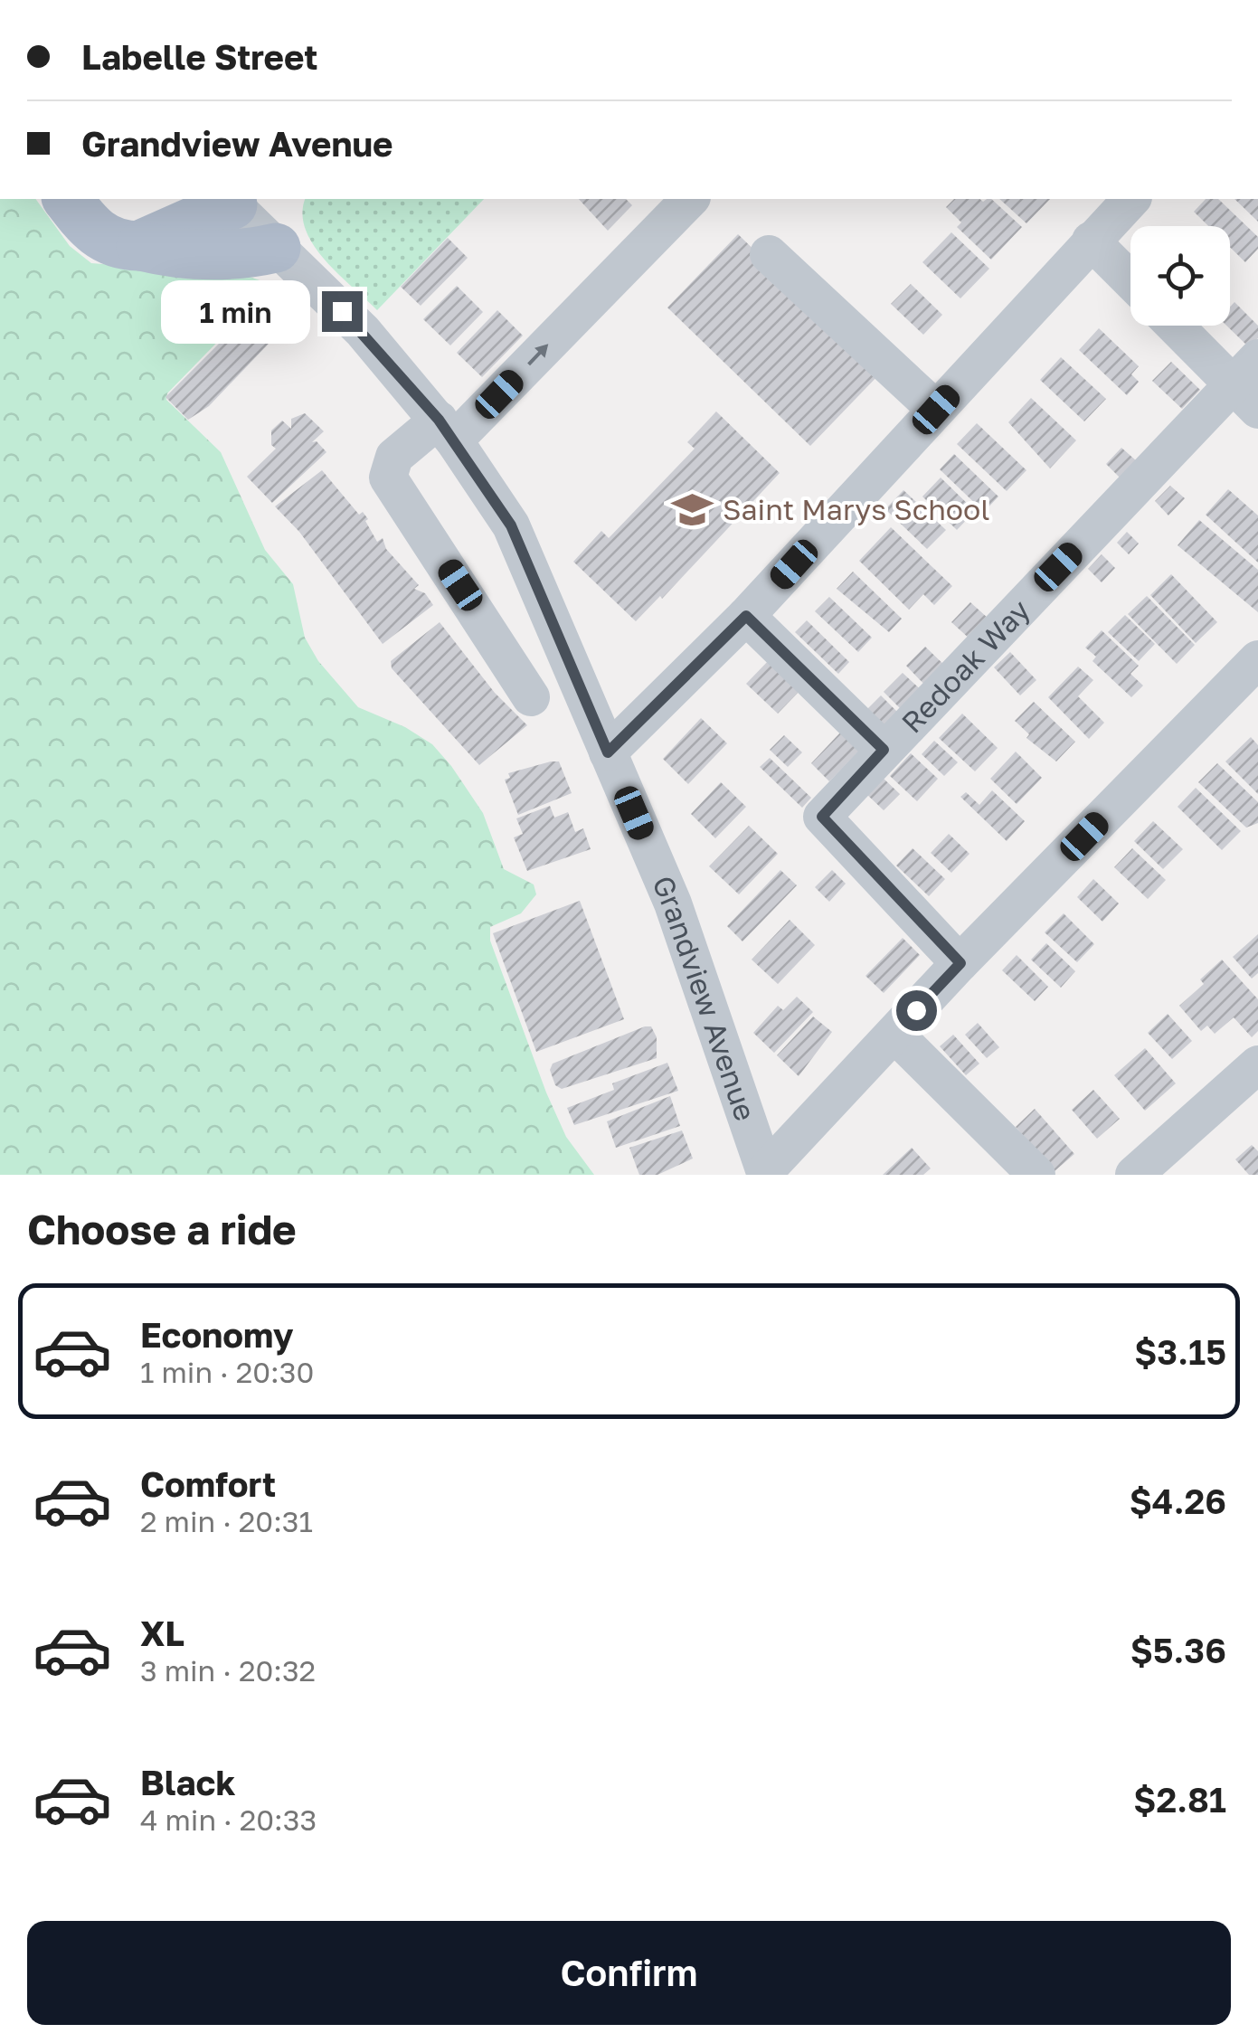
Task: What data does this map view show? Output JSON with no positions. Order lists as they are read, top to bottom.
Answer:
{
  "streets": {
    "street": ["Redoak Way", "Grandview Avenue"]
  },
  "places": {
    "school or university": ["Saint Marys School"]
  },
  "page": {
    "banner": ["Labelle Street", "Grandview Avenue"],
    "bubble": "1 min",
    "heading": "Choose a ride",
    "list": [
      {
        "name": "Economy",
        "note": "1 min · 20:30",
        "value": "$3.15"
      },
      {
        "name": "Comfort",
        "note": "2 min · 20:31",
        "value": "$4.26"
      },
      {
        "name": "XL",
        "note": "3 min · 20:32",
        "value": "$5.36"
      },
      {
        "name": "Black",
        "note": "4 min · 20:33",
        "value": "$2.81"
      }
    ],
    "buttons": "Confirm"
  }
}
